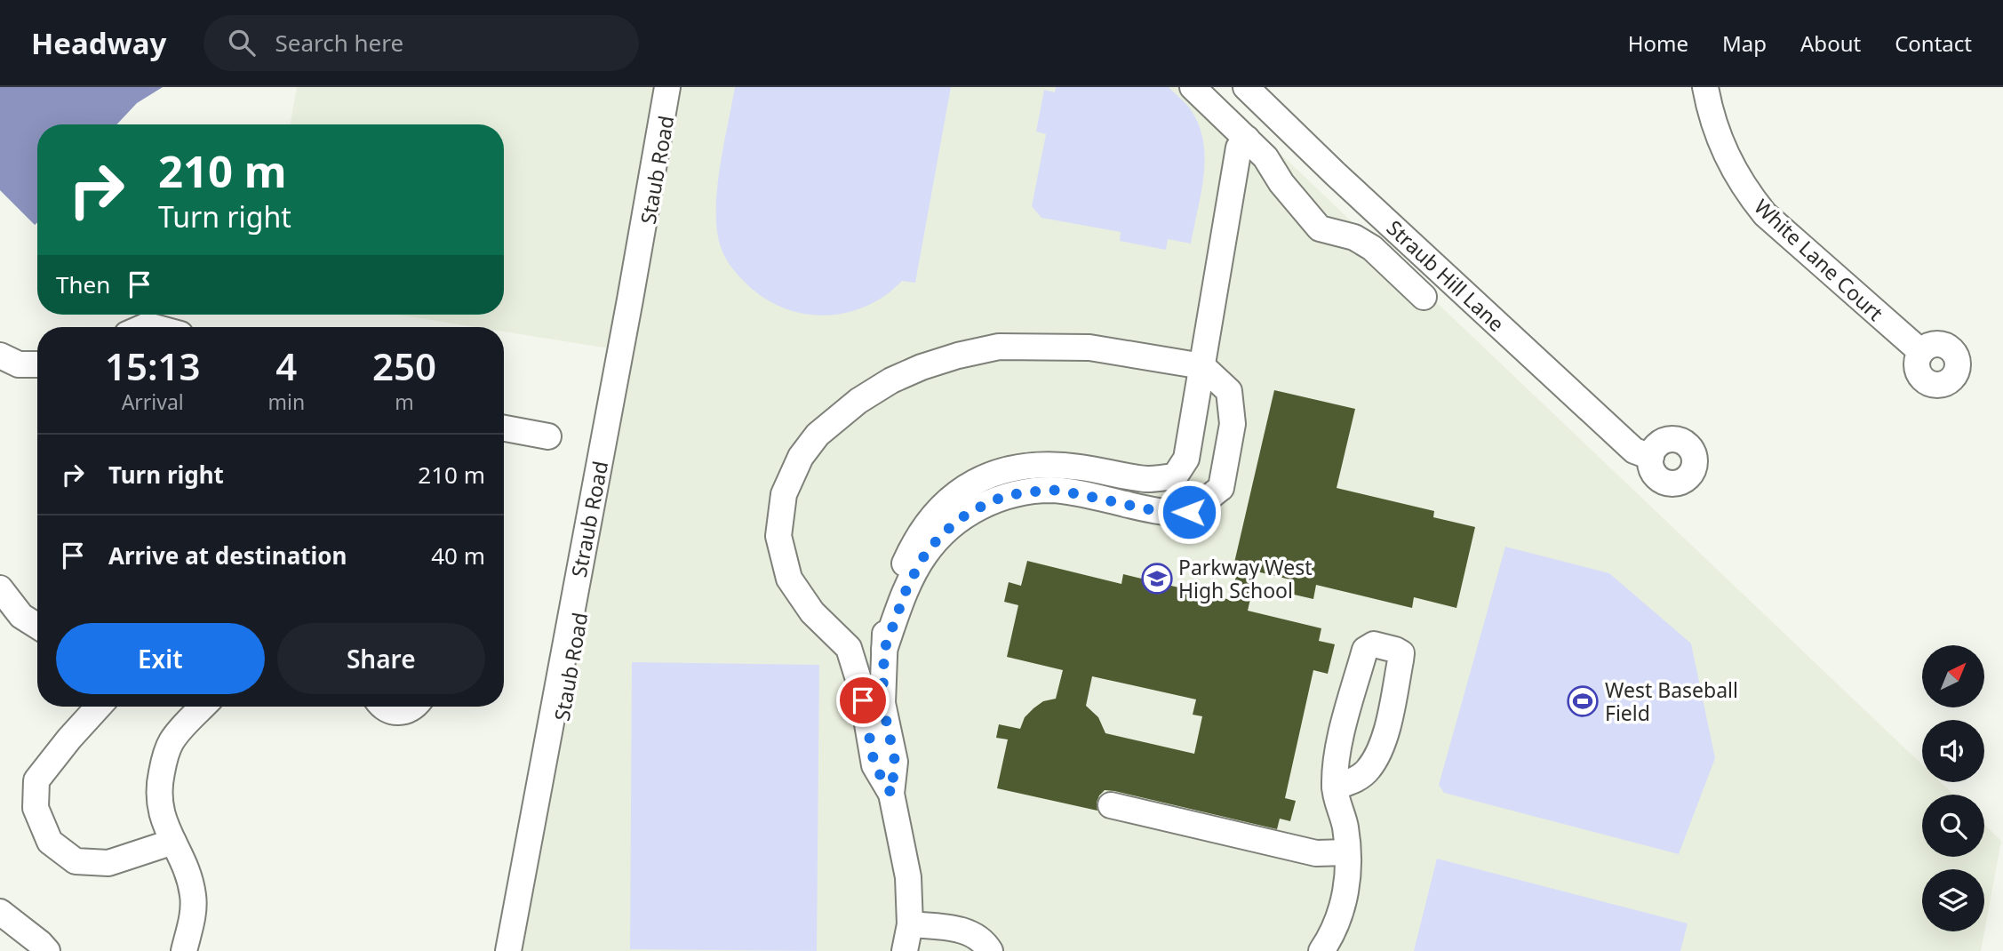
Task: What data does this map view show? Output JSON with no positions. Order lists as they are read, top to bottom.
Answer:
{
  "streets": {
    "street": [
      "Staub Road",
      "White Lane Court",
      "Straub Hill Lane",
      "Straub Road"
    ]
  },
  "crossings": [
    ["Staub Road", "Straub Road"]
  ],
  "places": {
    "school or university": ["Parkway West High School"],
    "sports": ["West Baseball Field"]
  },
  "north": "top right",
  "page": {
    "header": "Headway",
    "search": "Search here",
    "nav": [
      "Home",
      "Map",
      "About",
      "Contact"
    ],
    "turn": ["210 m", "Turn right"],
    "then": "Then",
    "eta": [
      "15:13",
      "Arrival",
      "4",
      "min",
      "250",
      "m"
    ],
    "list": [
      {
        "name": "Turn right",
        "value": "210 m"
      },
      {
        "name": "Arrive at destination",
        "value": "40 m"
      }
    ],
    "buttons": ["Exit", "Share"]
  }
}
